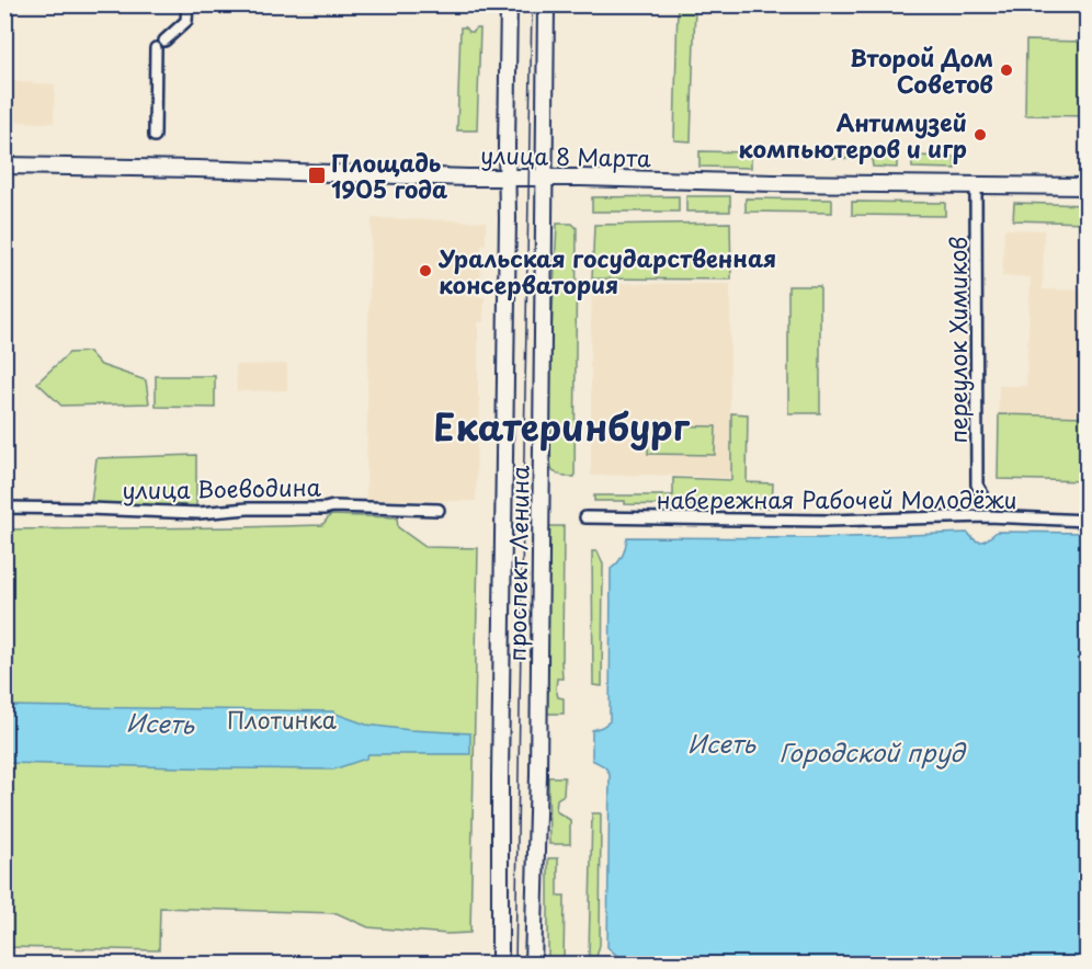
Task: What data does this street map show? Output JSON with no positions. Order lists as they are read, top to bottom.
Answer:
{
  "streets": {
    "main road": ["улица 8 Марта", "проспект Ленина"],
    "street": ["переулок Химиков", "улица Воеводина", "набережная Рабочей Молодёжи"]
  },
  "crossings": [
    ["улица 8 Марта", "переулок Химиков"],
    ["улица 8 Марта", "проспект Ленина"]
  ],
  "districts": ["Екатеринбург"],
  "water": ["Исеть", "Городской пруд"],
  "parks": ["Плотинка"],
  "places": {
    "other": ["Второй Дом Советов", "Антимузей компьютеров и игр", "Уральская государственная консерватория"],
    "transit": ["Площадь 1905 года"]
  }
}
